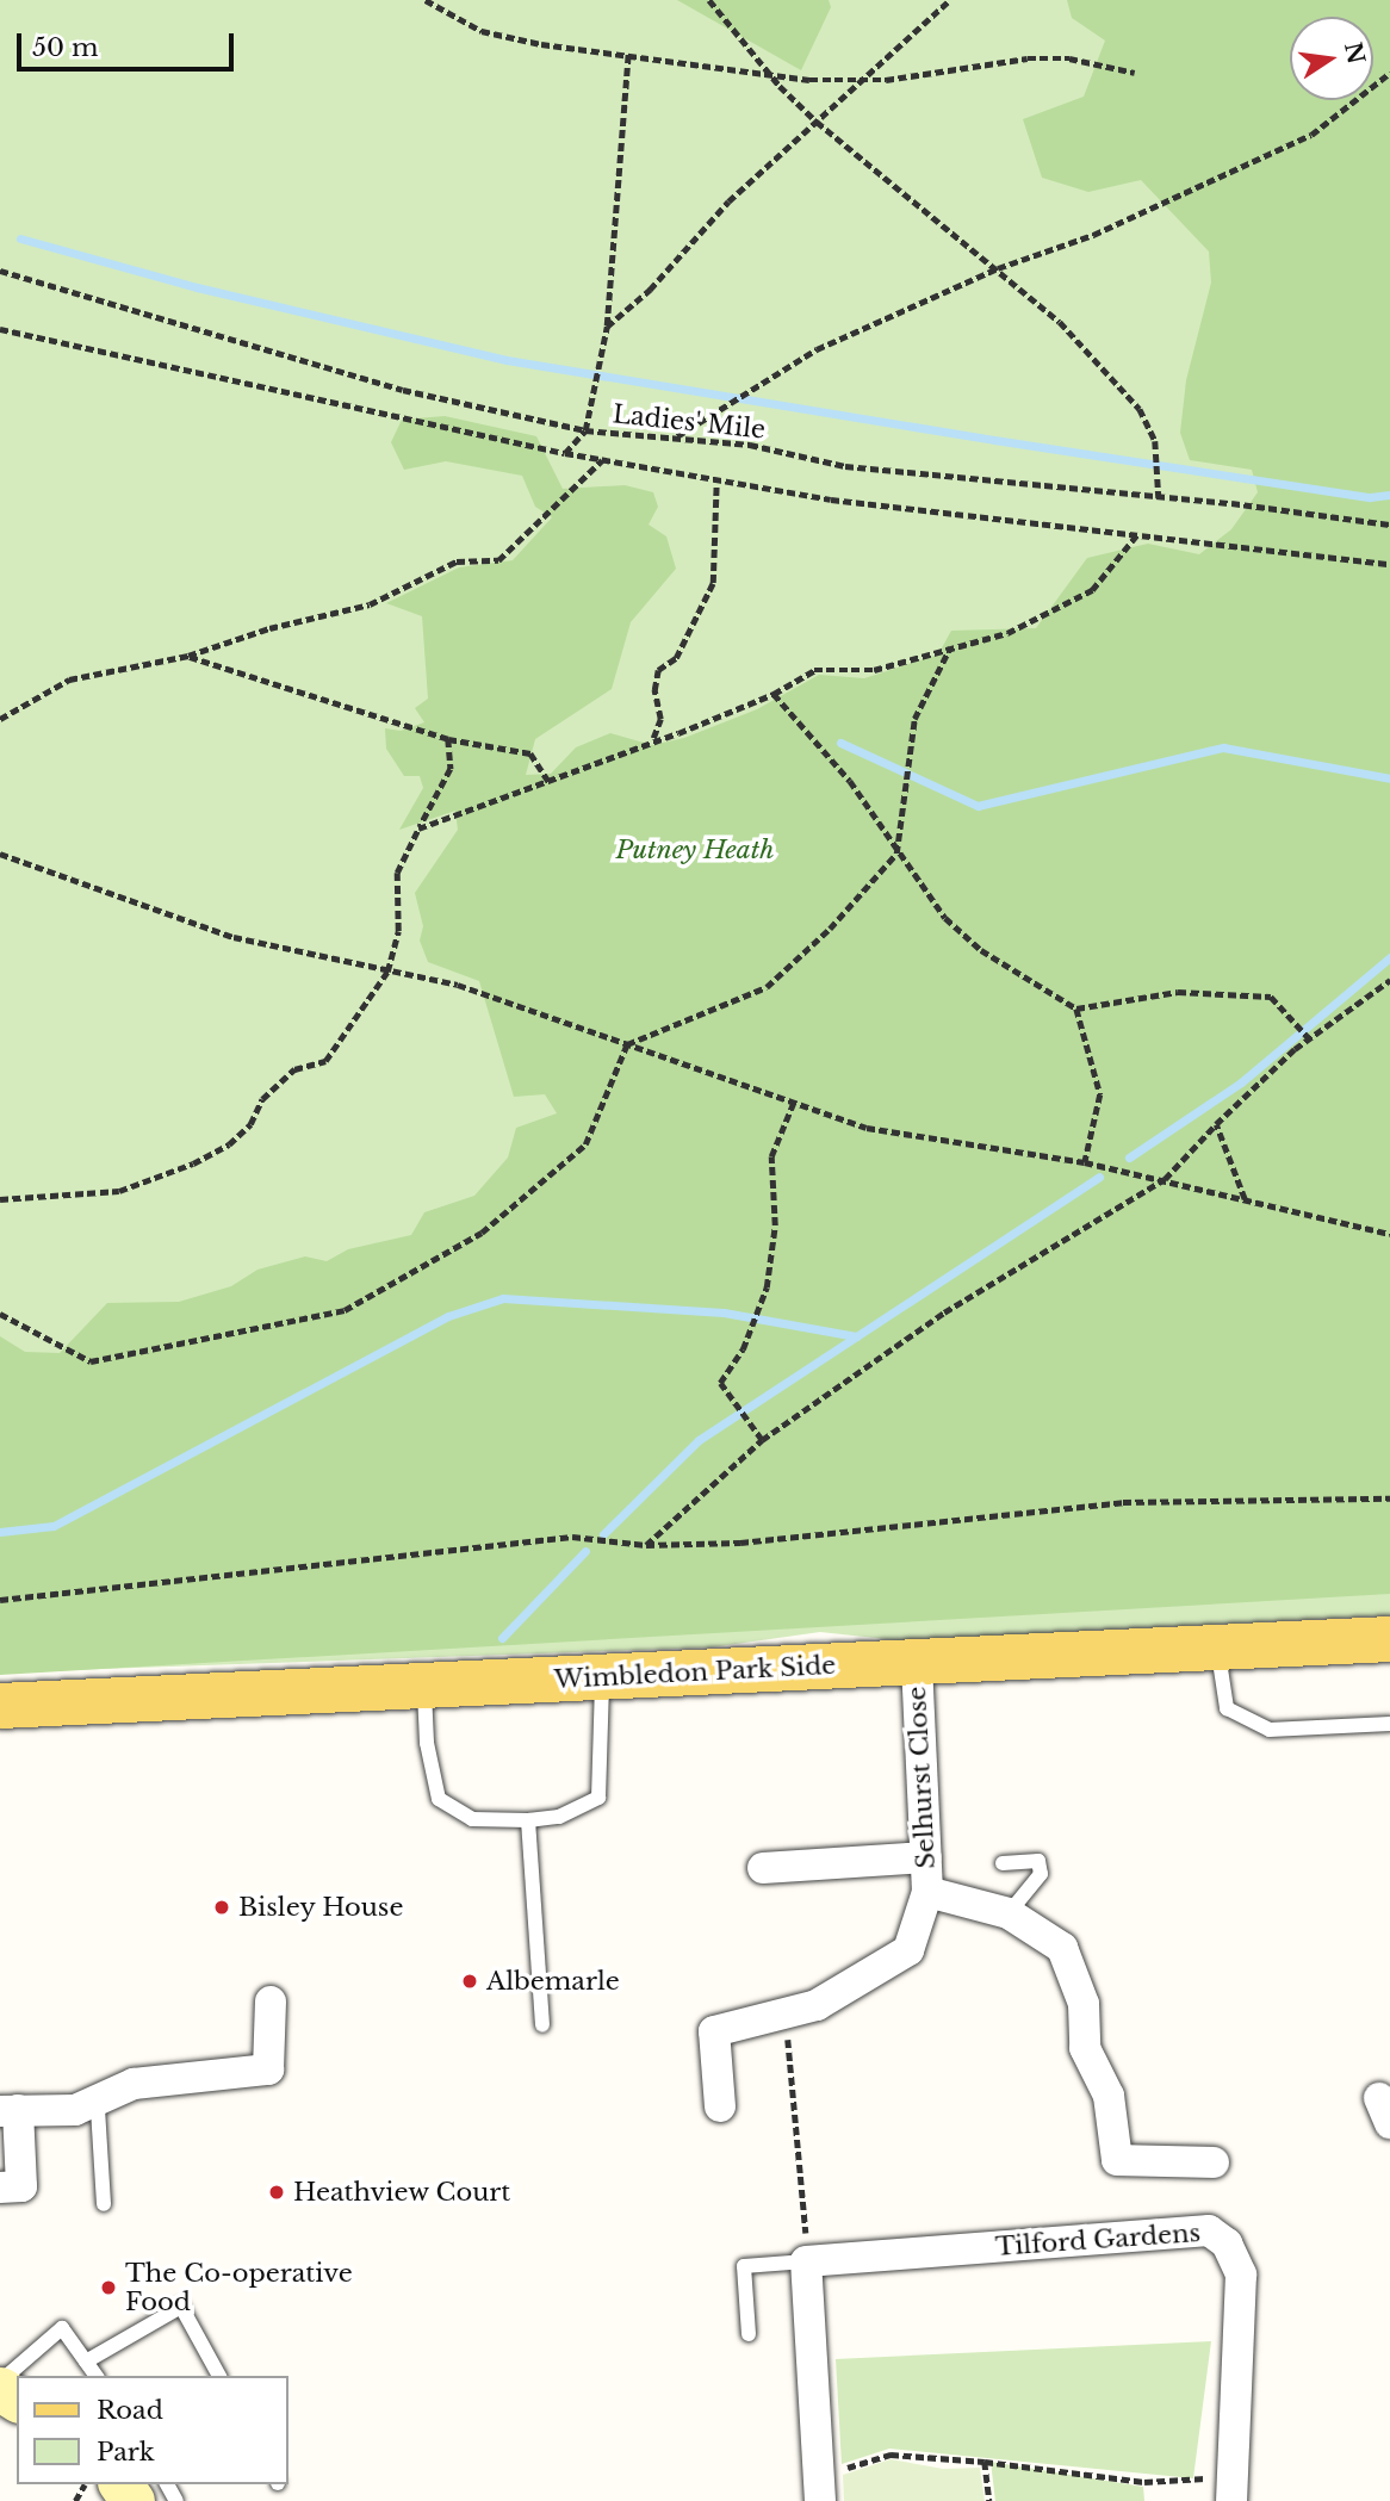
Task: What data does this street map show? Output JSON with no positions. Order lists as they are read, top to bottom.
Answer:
{
  "streets": {
    "main road": ["Wimbledon Park Side"],
    "street": ["Selhurst Close", "Tilford Gardens"],
    "path": ["Ladies' Mile"]
  },
  "crossings": [
    ["Wimbledon Park Side", "Selhurst Close"]
  ],
  "parks": ["Putney Heath"],
  "places": [
    "Bisley House",
    "Albemarle",
    "Heathview Court",
    "The Co-operative Food"
  ],
  "legend": ["Road", "Park"],
  "scale_bar": "50 m",
  "north": "right"
}
